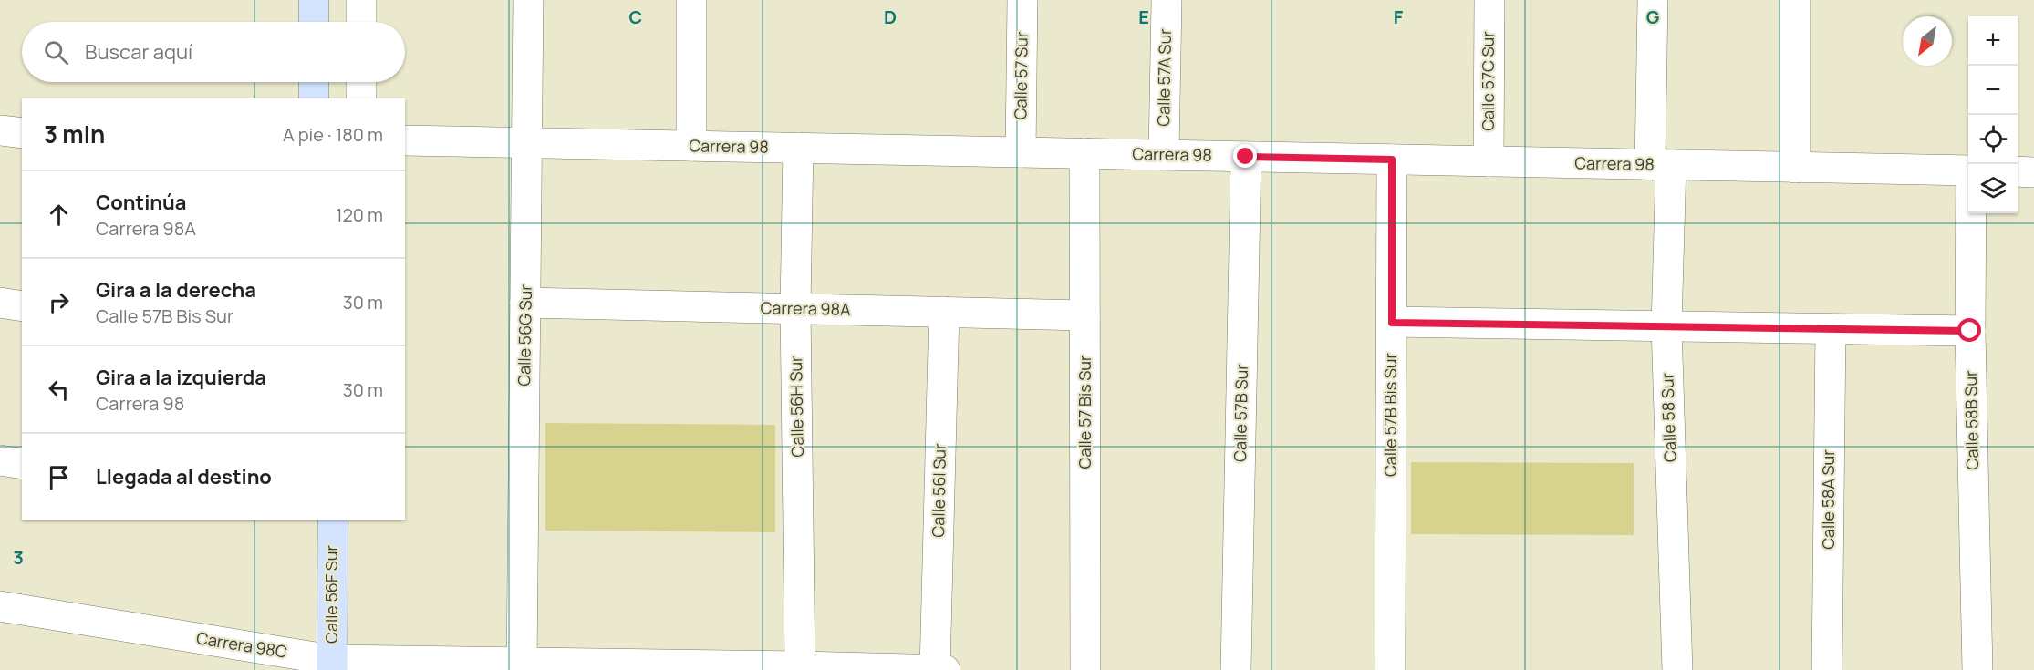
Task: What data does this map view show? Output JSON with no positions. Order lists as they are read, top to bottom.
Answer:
{
  "streets": {
    "street": [
      "Calle 57 Sur",
      "Calle 57A Sur",
      "Calle 57C Sur",
      "Carrera 98",
      "Carrera 98A",
      "Calle 56G Sur",
      "Calle 56H Sur",
      "Calle 57 Bis Sur",
      "Calle 57B Sur",
      "Calle 57B Bis Sur",
      "Calle 58 Sur",
      "Calle 58B Sur",
      "Calle 56I Sur",
      "Calle 58A Sur",
      "Calle 56F Sur",
      "Carrera 98C"
    ]
  },
  "crossings": [
    ["Calle 57 Sur", "Carrera 98"],
    ["Calle 57A Sur", "Carrera 98"],
    ["Calle 57C Sur", "Carrera 98"],
    ["Carrera 98", "Calle 56G Sur"],
    ["Carrera 98", "Calle 56H Sur"],
    ["Carrera 98", "Calle 57 Bis Sur"],
    ["Carrera 98", "Calle 57B Sur"],
    ["Carrera 98", "Calle 57B Bis Sur"],
    ["Carrera 98", "Calle 58 Sur"],
    ["Carrera 98A", "Calle 56G Sur"],
    ["Carrera 98A", "Calle 56H Sur"],
    ["Carrera 98A", "Calle 57 Bis Sur"],
    ["Carrera 98A", "Calle 56I Sur"],
    ["Calle 56G Sur", "Carrera 98C"],
    ["Calle 56H Sur", "Carrera 98C"],
    ["Calle 56I Sur", "Carrera 98C"],
    ["Calle 56F Sur", "Carrera 98C"]
  ],
  "north": "bottom left",
  "page": {
    "map_buttons": ["+", "−"],
    "search": "Buscar aquí",
    "heading": ["3 min", "A pie · 180 m"],
    "list": [
      ["Continúa", "Carrera 98A", "120 m"],
      ["Gira a la derecha", "Calle 57B Bis Sur", "30 m"],
      ["Gira a la izquierda", "Carrera 98", "30 m"],
      "Llegada al destino"
    ]
  },
  "grid": {
    "columns": [
      "C",
      "D",
      "E",
      "F",
      "G"
    ],
    "rows": ["3"]
  }
}
